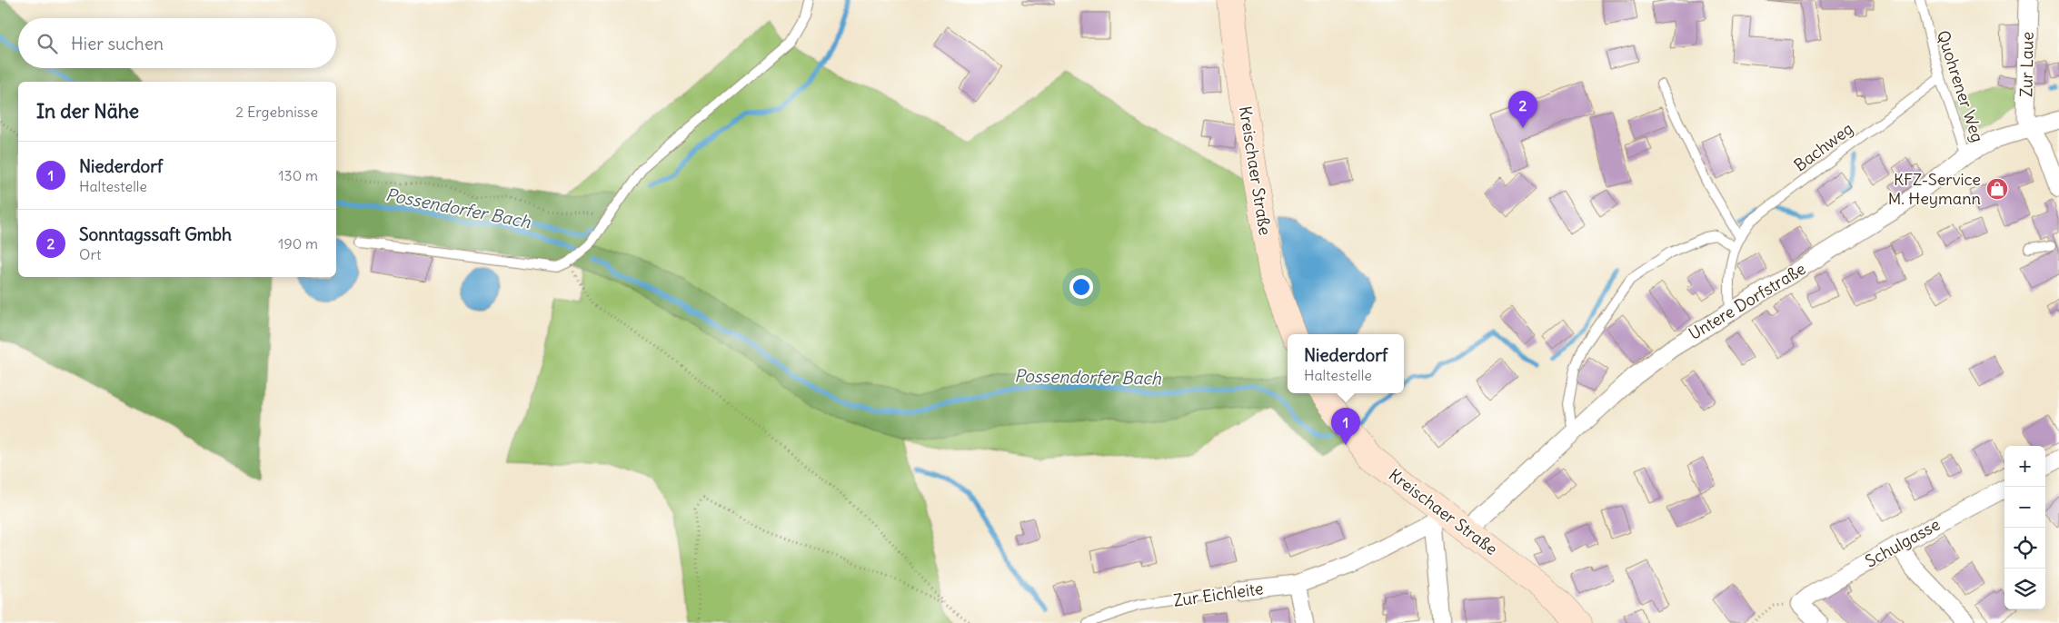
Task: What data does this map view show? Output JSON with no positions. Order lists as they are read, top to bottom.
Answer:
{
  "streets": {
    "main road": ["Kreischaer Straße"],
    "street": [
      "Zur Laue",
      "Untere Dorfstraße",
      "Schulgasse",
      "Zur Eichleite"
    ],
    "lane": ["Quohrener Weg", "Bachweg"]
  },
  "crossings": [
    ["Zur Laue", "Untere Dorfstraße"],
    ["Quohrener Weg", "Bachweg"],
    ["Quohrener Weg", "Untere Dorfstraße"],
    ["Bachweg", "Untere Dorfstraße"],
    ["Kreischaer Straße", "Untere Dorfstraße"],
    ["Kreischaer Straße", "Zur Eichleite"]
  ],
  "water": ["Possendorfer Bach"],
  "places": {
    "shop": ["KFZ-Service M. Heymann"]
  },
  "page": {
    "search": "Hier suchen",
    "heading": ["In der Nähe", "2 Ergebnisse"],
    "pins": ["2", "1"],
    "list": [
      {
        "mark": "1",
        "name": "Niederdorf",
        "note": "Haltestelle",
        "value": "130 m"
      },
      {
        "mark": "2",
        "name": "Sonntagssaft Gmbh",
        "note": "Ort",
        "value": "190 m"
      }
    ],
    "popup": ["Niederdorf", "Haltestelle"],
    "map_buttons": ["+", "−"]
  }
}
